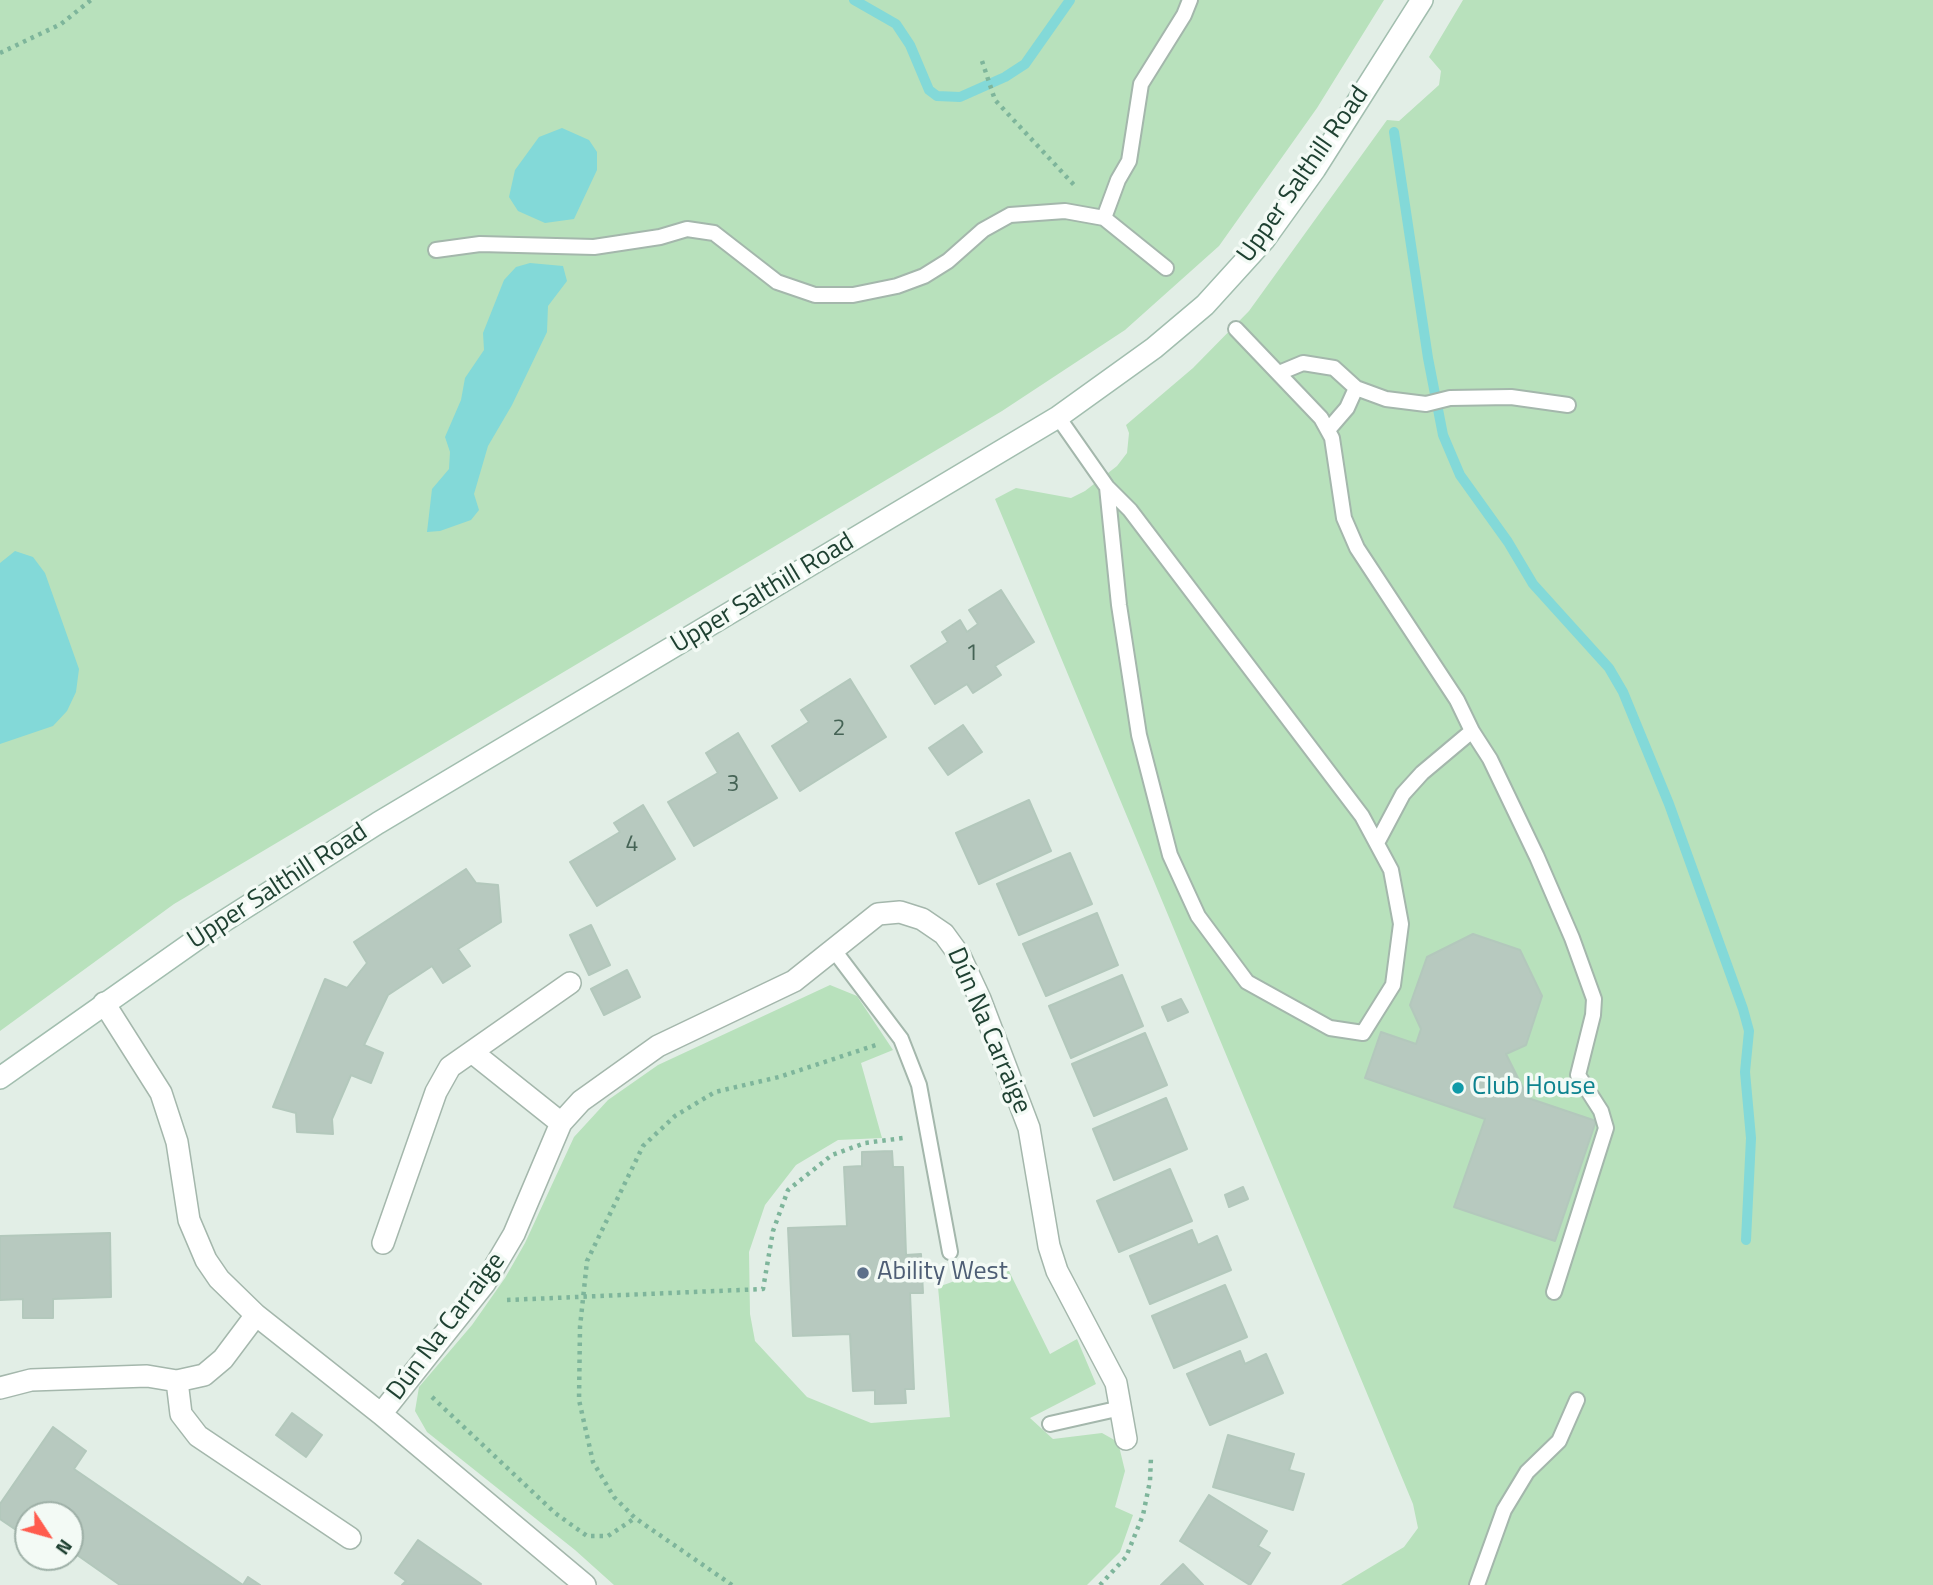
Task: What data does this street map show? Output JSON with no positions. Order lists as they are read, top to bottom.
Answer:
{
  "streets": {
    "street": ["Upper Salthill Road", "Dún Na Carraige"]
  },
  "crossings": [
    ["Upper Salthill Road", "Dún Na Carraige"]
  ],
  "places": ["Club House", "Ability West"],
  "house_numbers": [
    "1",
    "2",
    "3",
    "4"
  ],
  "north": "bottom right"
}
